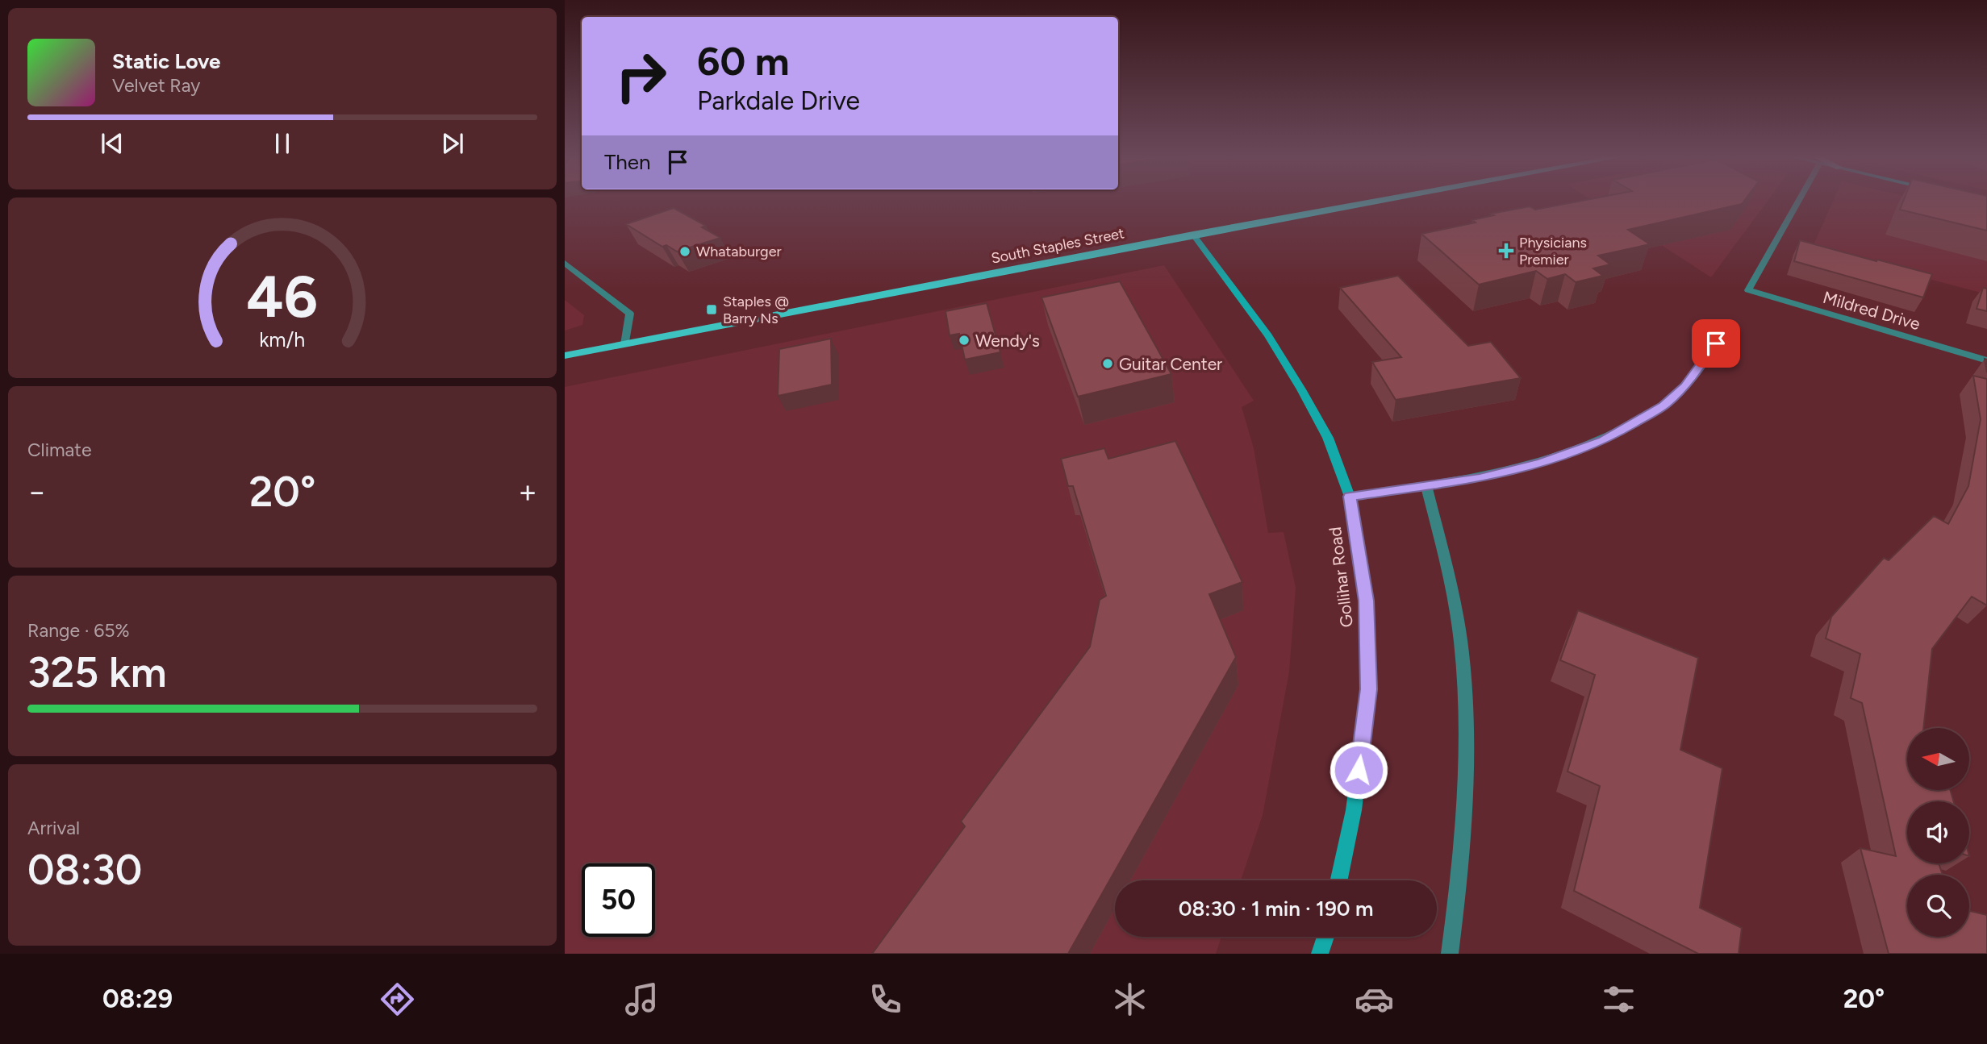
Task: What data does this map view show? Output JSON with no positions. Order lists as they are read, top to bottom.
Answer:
{
  "streets": {
    "main road": ["South Staples Street", "Gollihar Road"],
    "street": ["Mildred Drive"]
  },
  "crossings": [
    ["South Staples Street", "Gollihar Road"]
  ],
  "places": {
    "health": ["Physicians Premier"],
    "other": ["Whataburger", "Wendy's", "Guitar Center"],
    "transit": ["Staples @ Barry Ns"]
  },
  "north": "left",
  "page": {
    "turn": ["60 m", "Parkdale Drive"],
    "song": ["Static Love", "Velvet Ray"],
    "then": "Then",
    "tile": [
      "Climate",
      ["Range · 65%", "325 km"],
      ["Arrival", "08:30"]
    ],
    "heat": ["−", "20°", "+"],
    "limit": "50",
    "trip": "08:30 · 1 min · 190 m",
    "tabs": ["08:29", "20°"],
    "gauge": ["46", "km/h"]
  }
}
